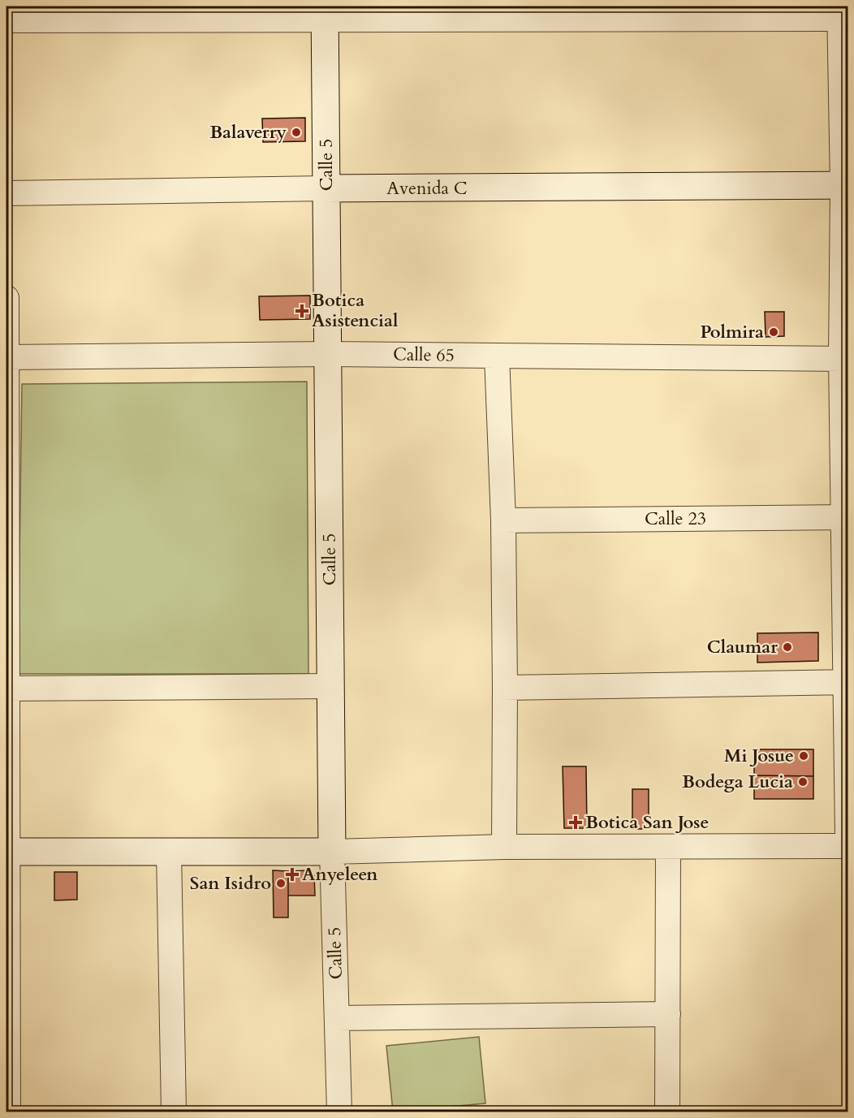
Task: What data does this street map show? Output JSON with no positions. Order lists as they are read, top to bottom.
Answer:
{
  "streets": {
    "street": [
      "Calle 5",
      "Avenida C",
      "Calle 65",
      "Calle 23"
    ]
  },
  "crossings": [
    ["Calle 5", "Avenida C"],
    ["Calle 5", "Calle 65"]
  ],
  "places": {
    "other": [
      "Balaverry",
      "Polmira",
      "Claumar",
      "Mi Josue",
      "Bodega Lucia",
      "San Isidro"
    ],
    "health": ["Botica Asistencial", "Botica San Jose", "Anyeleen"]
  }
}
